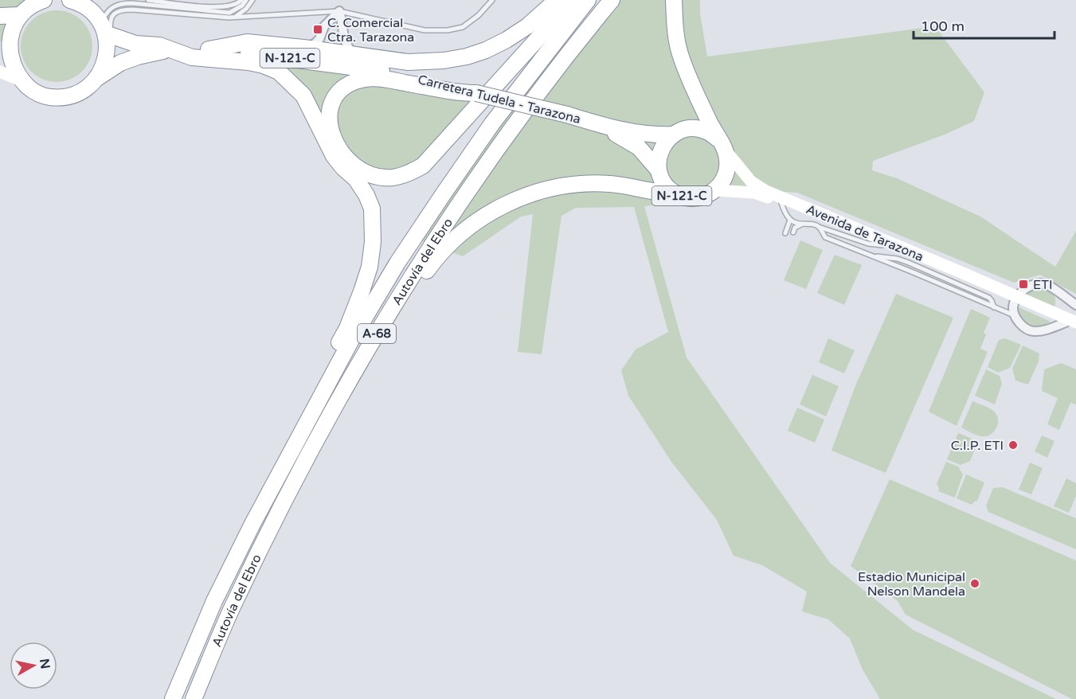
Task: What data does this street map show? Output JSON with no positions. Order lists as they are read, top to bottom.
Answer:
{
  "streets": {
    "highway": [
      "N-121-C",
      "Carretera Tudela - Tarazona",
      "Autovía del Ebro",
      "A-68"
    ],
    "main road": ["Avenida de Tarazona"]
  },
  "crossings": [
    ["N-121-C", "Carretera Tudela - Tarazona"],
    ["N-121-C", "Avenida de Tarazona"],
    ["Carretera Tudela - Tarazona", "Avenida de Tarazona"]
  ],
  "places": {
    "transit": ["C. Comercial Ctra. Tarazona", "ETI"],
    "other": ["C.I.P. ETI", "Estadio Municipal Nelson Mandela"]
  },
  "scale_bar": "100 m",
  "north": "right"
}
